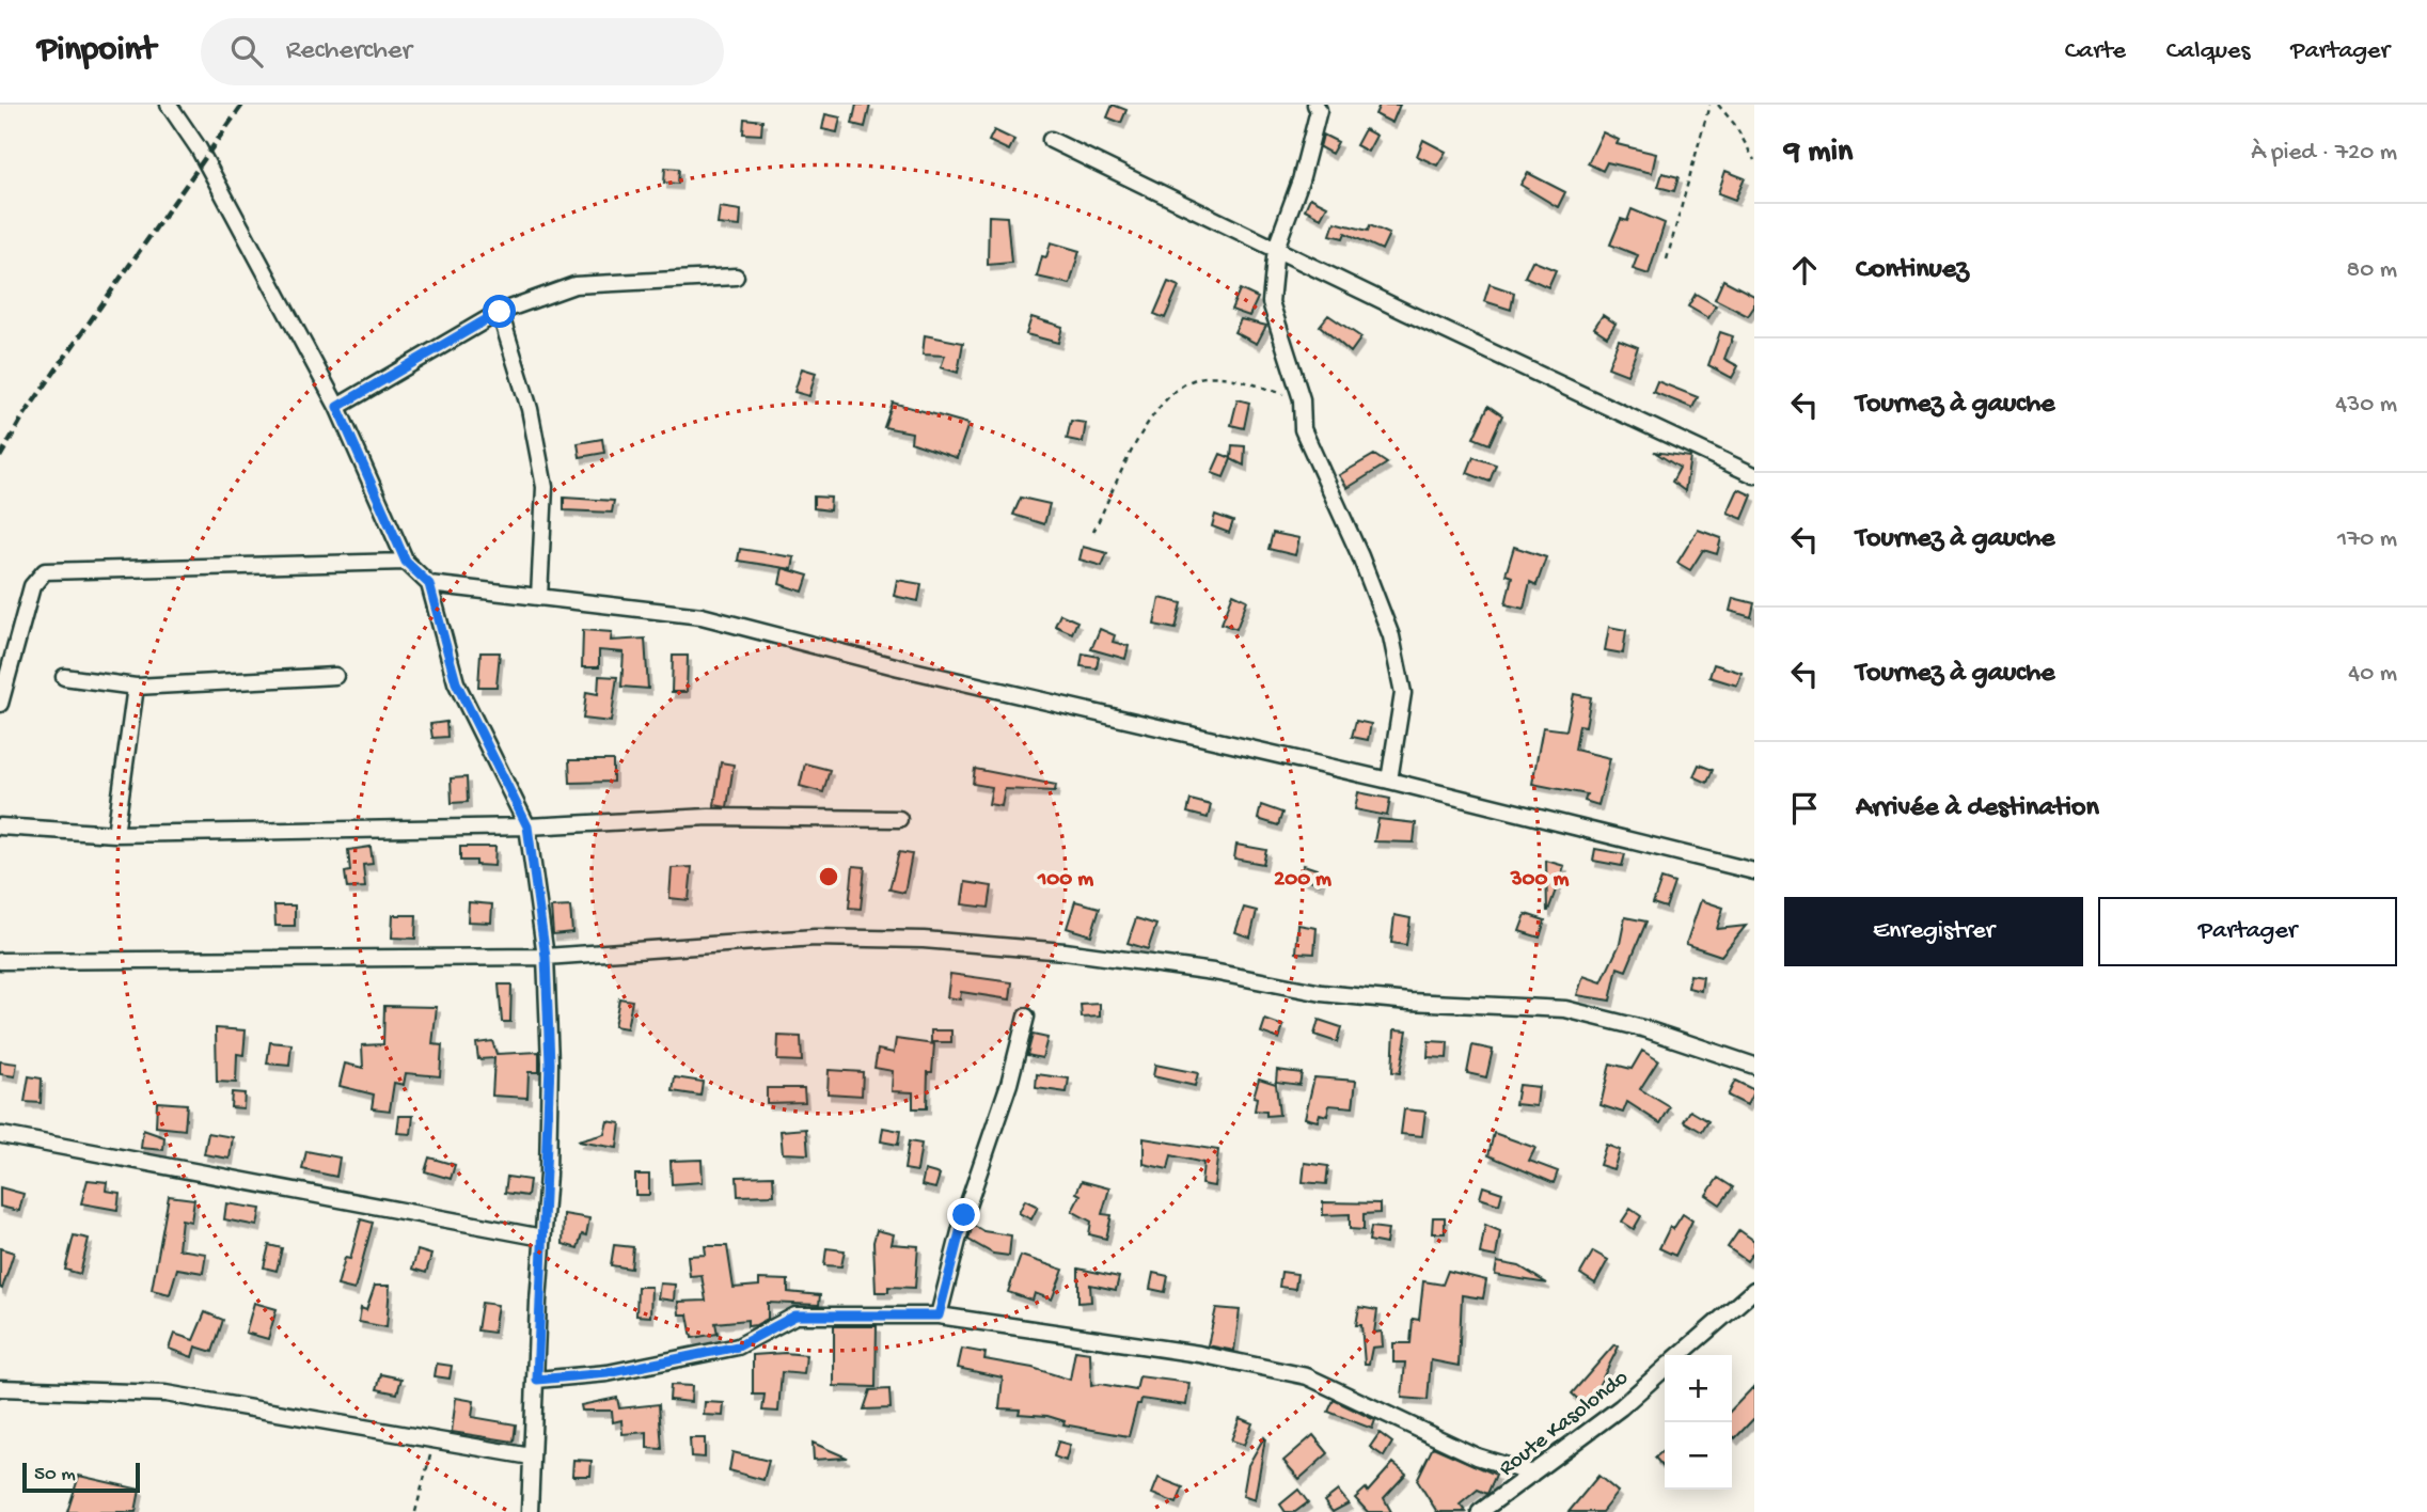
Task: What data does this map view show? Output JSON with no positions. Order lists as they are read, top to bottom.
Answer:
{
  "streets": {
    "street": ["Route Kasolondo"]
  },
  "scale_bar": "50 m",
  "page": {
    "header": "Pinpoint",
    "search": "Rechercher",
    "nav": ["Carte", "Calques", "Partager"],
    "heading": ["9 min", "À pied · 720 m"],
    "list": [
      ["Continuez", "80 m"],
      ["Tournez à gauche", "430 m"],
      ["Tournez à gauche", "170 m"],
      ["Tournez à gauche", "40 m"],
      "Arrivée à destination"
    ],
    "buttons": ["Enregistrer", "Partager"],
    "map_buttons": ["+", "−"],
    "scale": "50 m"
  },
  "rings": ["100 m", "200 m", "300 m"]
}
